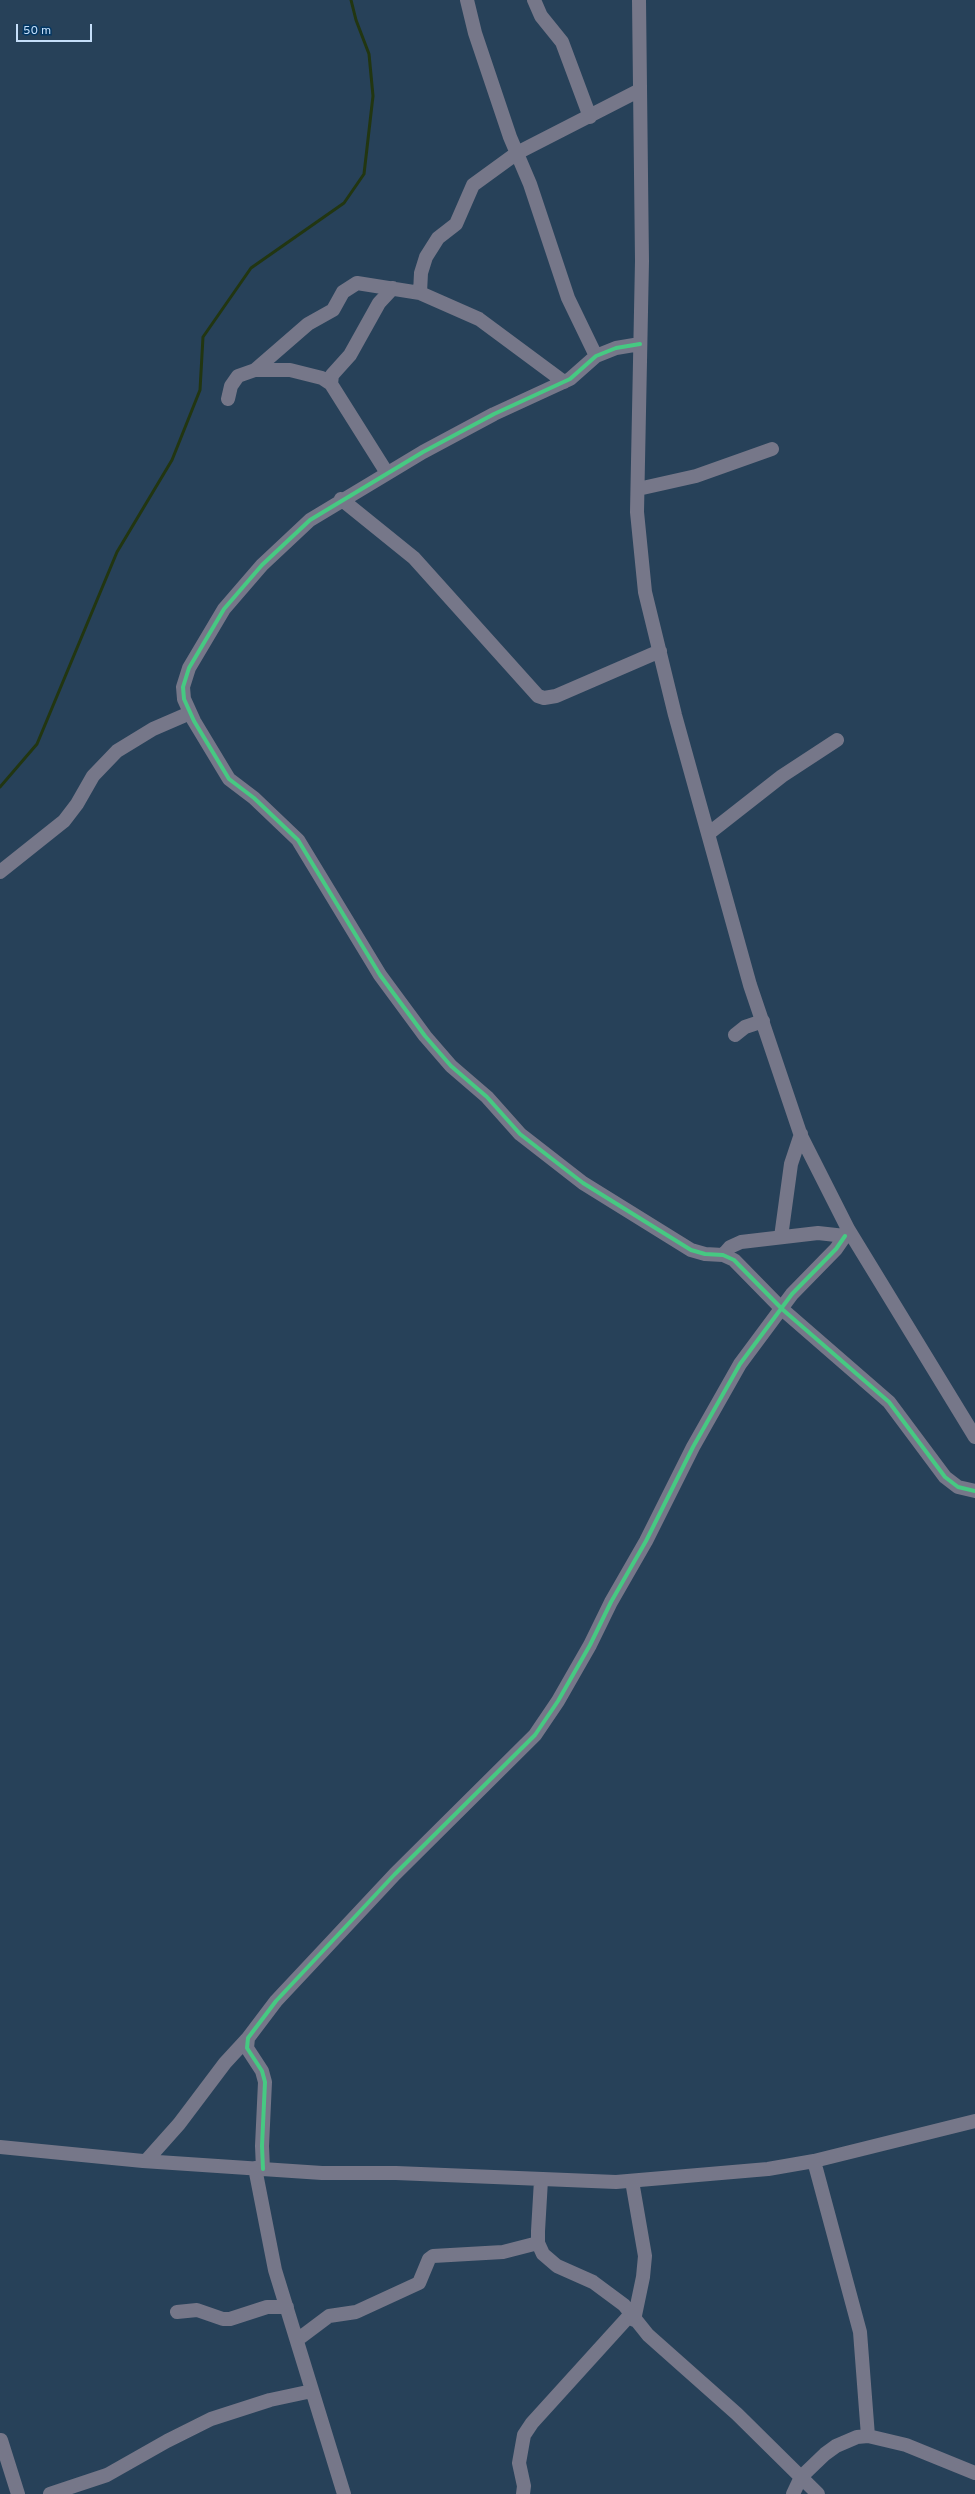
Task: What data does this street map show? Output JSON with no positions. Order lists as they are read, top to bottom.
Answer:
{
  "scale_bar": "50 m"
}
